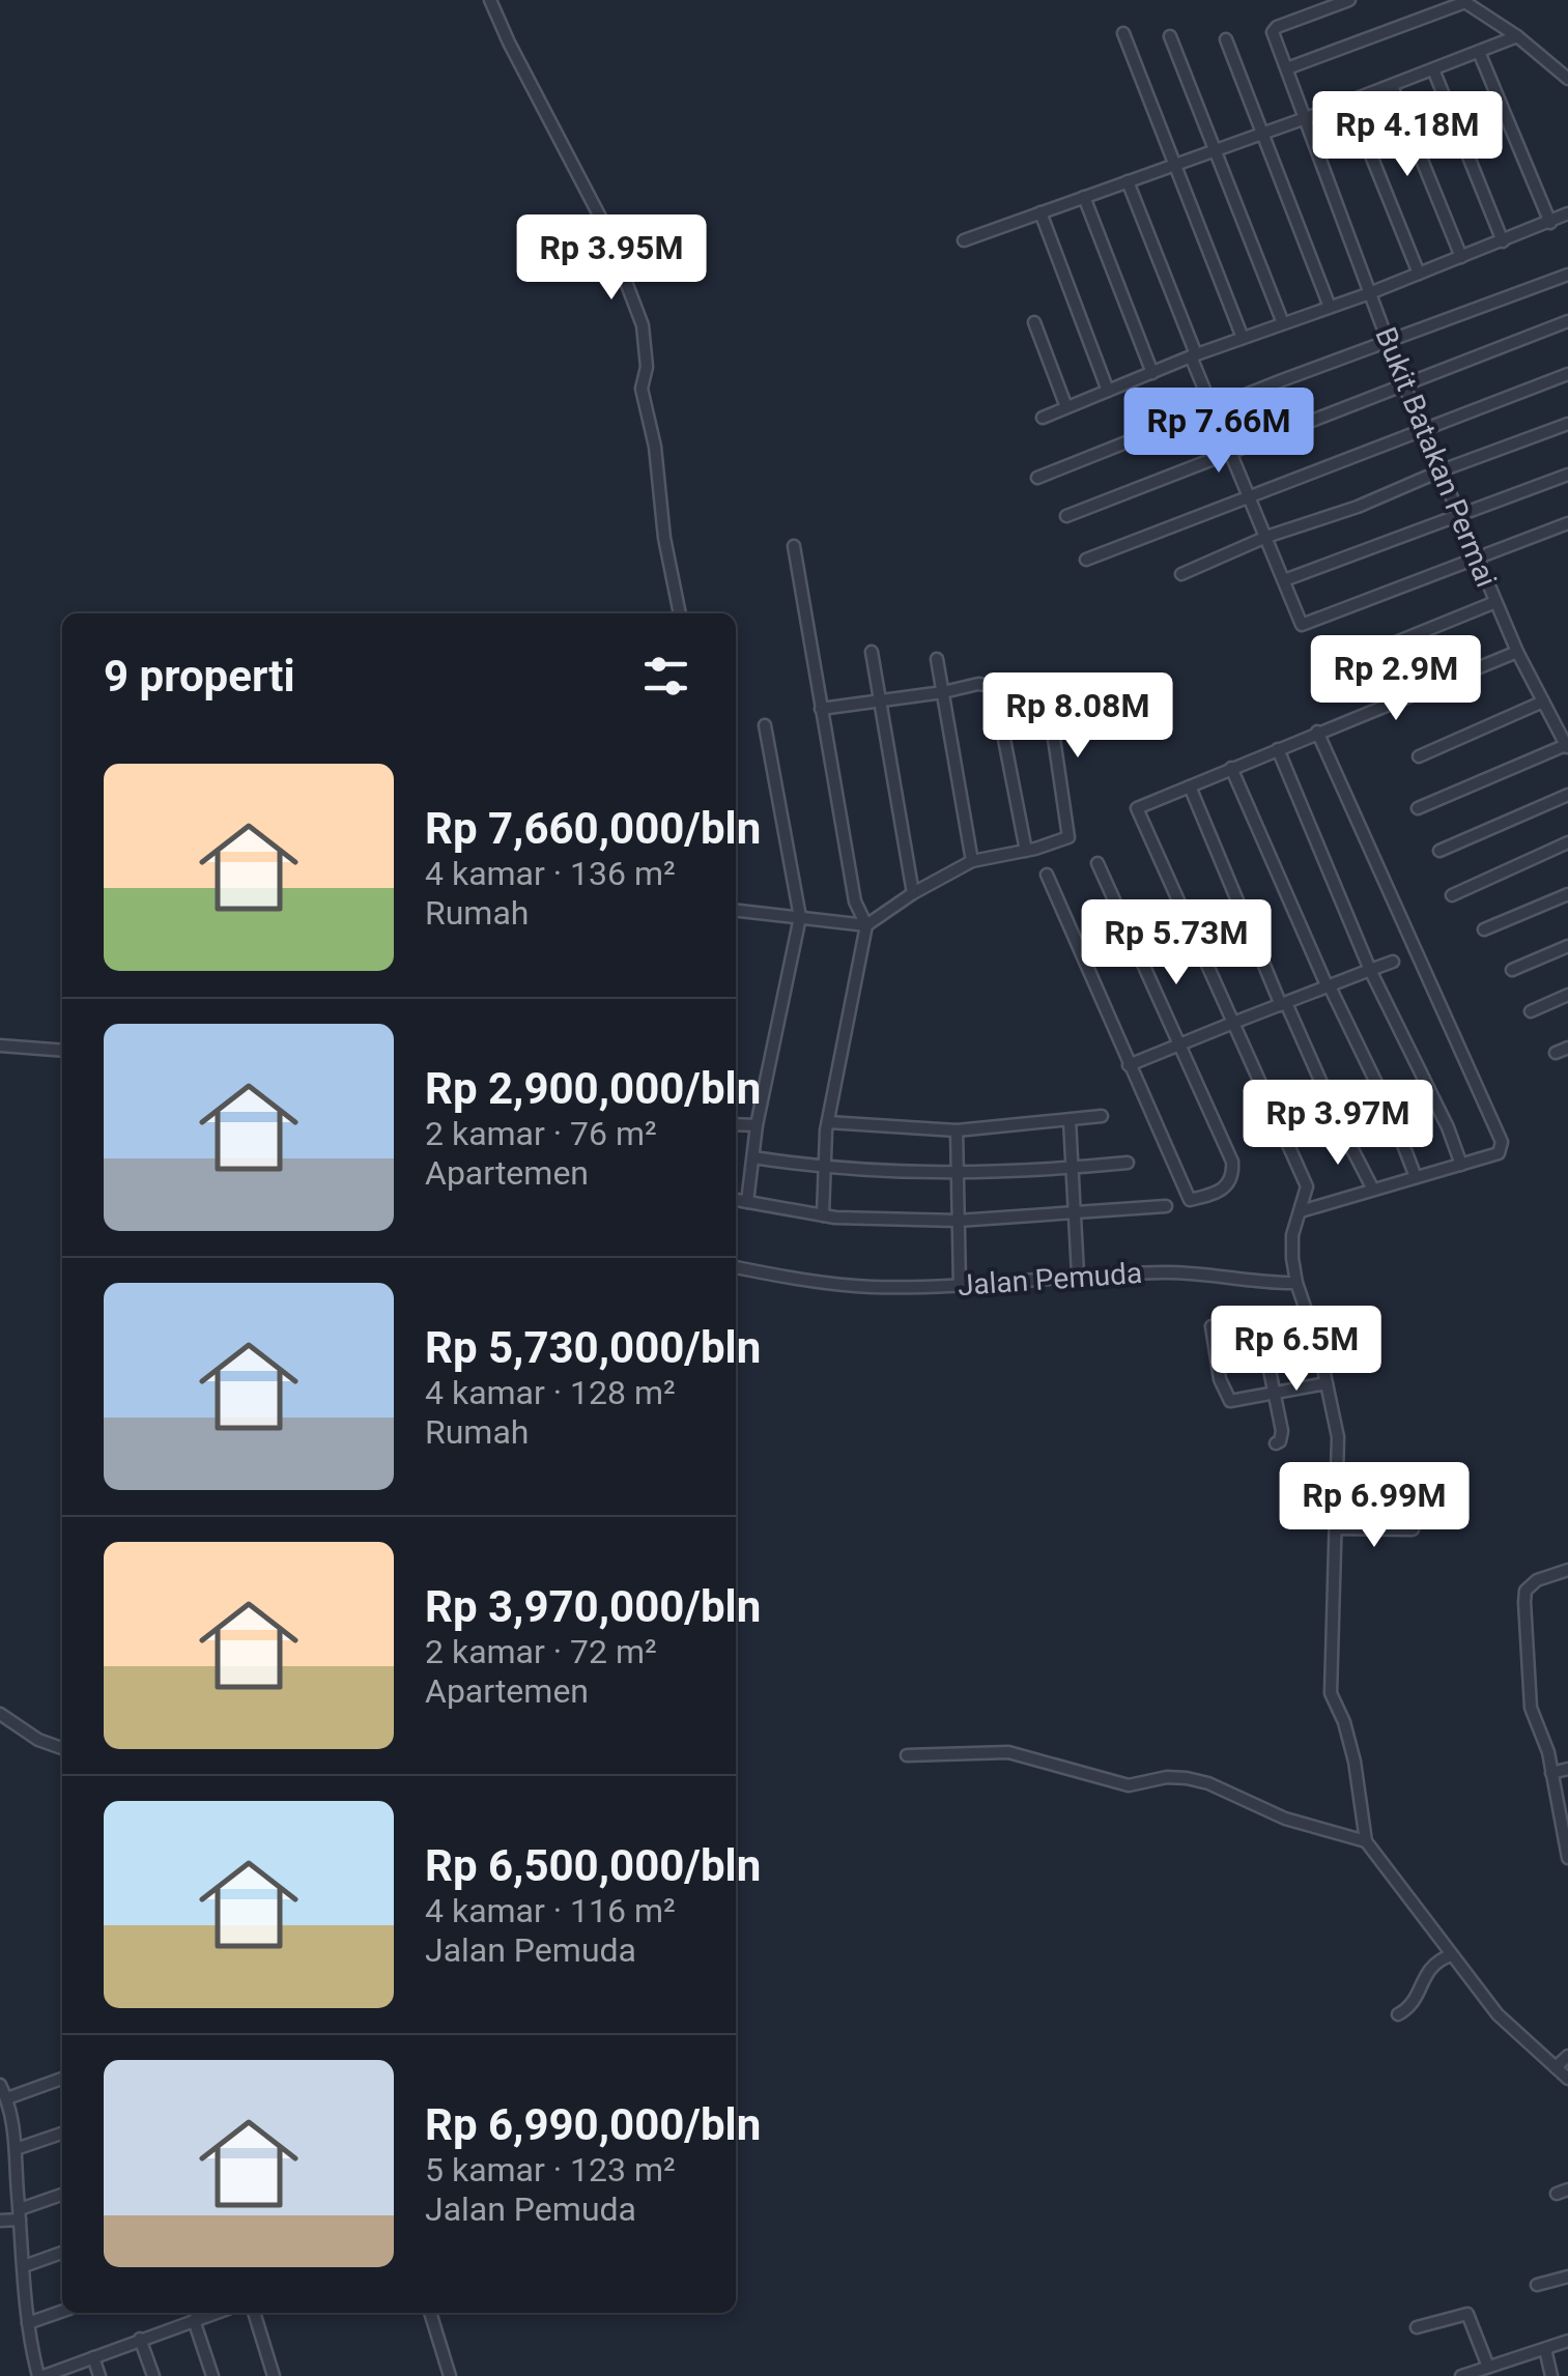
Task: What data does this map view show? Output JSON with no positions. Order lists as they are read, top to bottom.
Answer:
{
  "streets": {
    "street": ["Bukit Batakan Permai", "Jalan Pemuda"]
  },
  "page": {
    "price": [
      "Rp 4.18M",
      "Rp 3.95M",
      "Rp 7.66M",
      "Rp 2.9M",
      "Rp 8.08M",
      "Rp 5.73M",
      "Rp 3.97M",
      "Rp 6.5M",
      "Rp 6.99M"
    ],
    "heading": "9 properti",
    "list": [
      {
        "name": "Rp 7,660,000/bln",
        "note": "4 kamar · 136 m² · Rumah"
      },
      {
        "name": "Rp 2,900,000/bln",
        "note": "2 kamar · 76 m² · Apartemen"
      },
      {
        "name": "Rp 5,730,000/bln",
        "note": "4 kamar · 128 m² · Rumah"
      },
      {
        "name": "Rp 3,970,000/bln",
        "note": "2 kamar · 72 m² · Apartemen"
      },
      {
        "name": "Rp 6,500,000/bln",
        "note": "4 kamar · 116 m² · Jalan Pemuda"
      },
      {
        "name": "Rp 6,990,000/bln",
        "note": "5 kamar · 123 m² · Jalan Pemuda"
      }
    ]
  }
}
